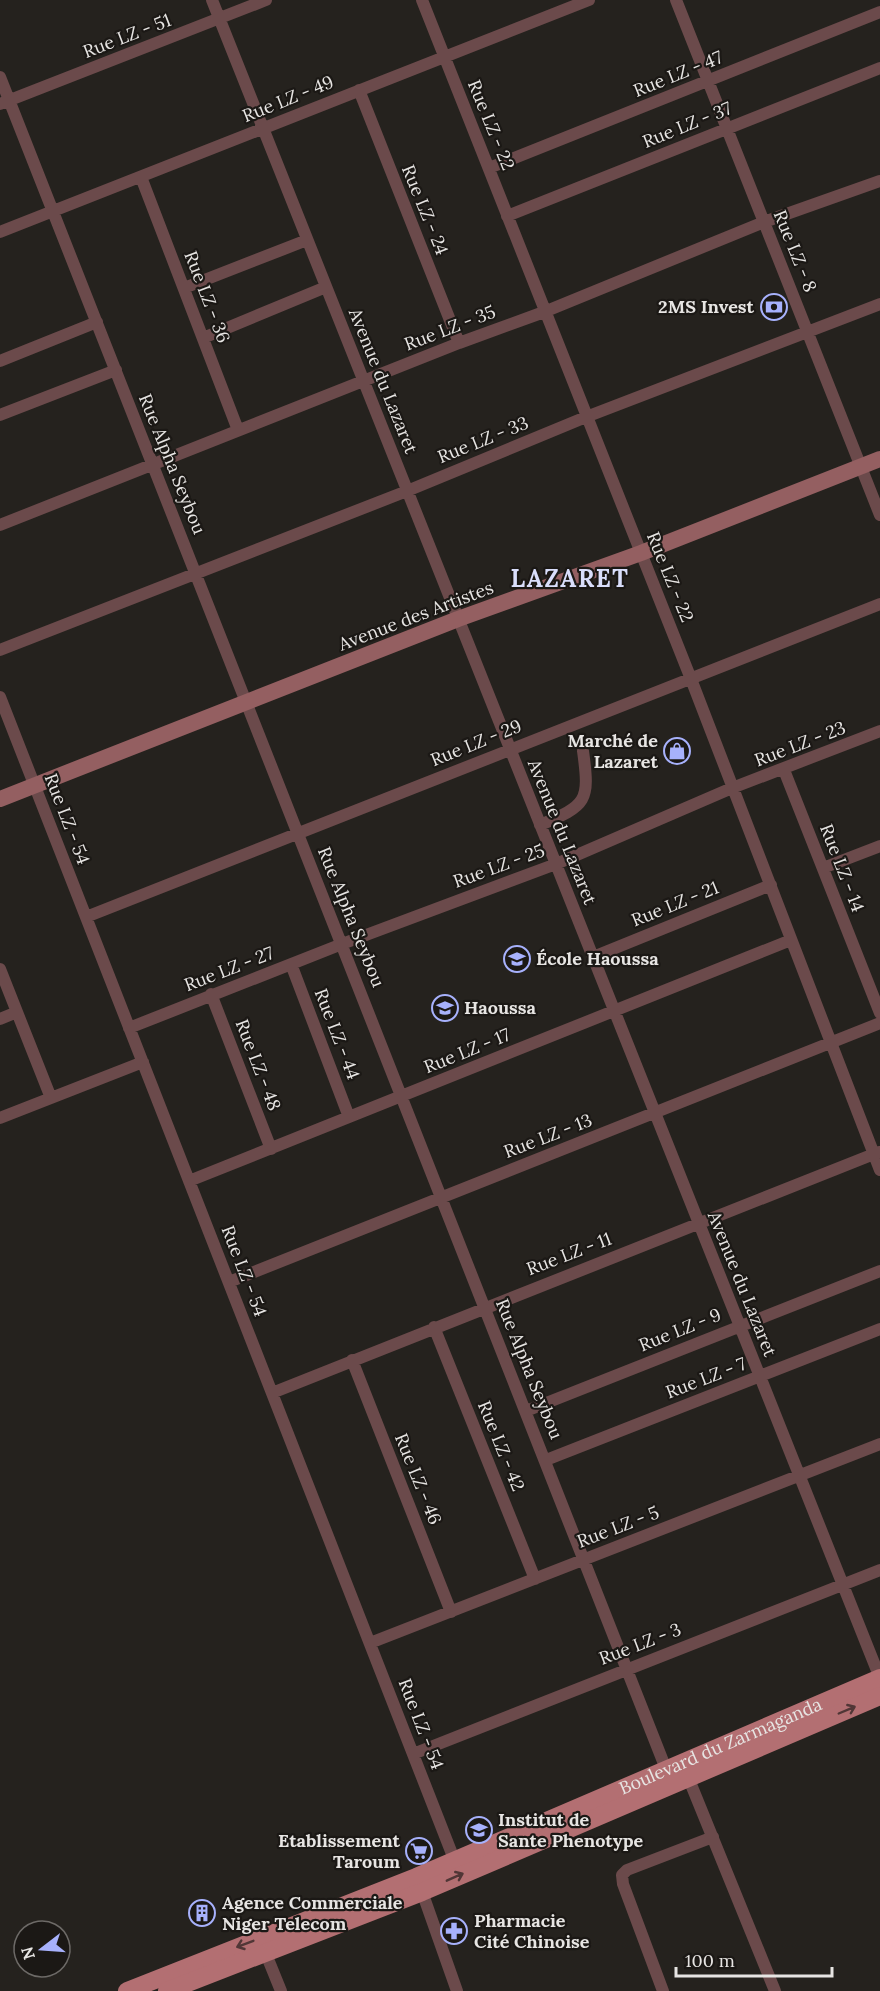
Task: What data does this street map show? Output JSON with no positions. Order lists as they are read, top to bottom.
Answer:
{
  "streets": {
    "main road": ["Boulevard du Zarmaganda"],
    "street": [
      "Rue LZ - 51",
      "Rue LZ - 47",
      "Rue LZ - 49",
      "Rue LZ - 22",
      "Rue LZ - 37",
      "Rue LZ - 24",
      "Rue LZ - 8",
      "Rue LZ - 36",
      "Rue LZ - 35",
      "Avenue du Lazaret",
      "Rue LZ - 33",
      "Rue Alpha Seybou",
      "Avenue des Artistes",
      "Rue LZ - 29",
      "Rue LZ - 23",
      "Rue LZ - 54",
      "Rue LZ - 25",
      "Rue LZ - 14",
      "Rue LZ - 21",
      "Rue LZ - 27",
      "Rue LZ - 44",
      "Rue LZ - 17",
      "Rue LZ - 48",
      "Rue LZ - 13",
      "Rue LZ - 11",
      "Rue LZ - 9",
      "Rue LZ - 7",
      "Rue LZ - 42",
      "Rue LZ - 46",
      "Rue LZ - 5",
      "Rue LZ - 3"
    ]
  },
  "crossings": [
    ["Rue LZ - 51", "Avenue du Lazaret"],
    ["Rue LZ - 51", "Rue Alpha Seybou"],
    ["Rue LZ - 47", "Rue LZ - 22"],
    ["Rue LZ - 47", "Rue LZ - 8"],
    ["Rue LZ - 49", "Rue LZ - 22"],
    ["Rue LZ - 49", "Rue LZ - 24"],
    ["Rue LZ - 49", "Rue LZ - 36"],
    ["Rue LZ - 49", "Avenue du Lazaret"],
    ["Rue LZ - 49", "Rue Alpha Seybou"],
    ["Rue LZ - 22", "Rue LZ - 37"],
    ["Rue LZ - 22", "Rue LZ - 35"],
    ["Rue LZ - 22", "Rue LZ - 33"],
    ["Rue LZ - 22", "Avenue des Artistes"],
    ["Rue LZ - 22", "Rue LZ - 29"],
    ["Rue LZ - 22", "Rue LZ - 23"],
    ["Rue LZ - 22", "Rue LZ - 25"],
    ["Rue LZ - 22", "Rue LZ - 21"],
    ["Rue LZ - 22", "Rue LZ - 17"],
    ["Rue LZ - 22", "Rue LZ - 13"],
    ["Rue LZ - 22", "Rue LZ - 11"],
    ["Rue LZ - 37", "Rue LZ - 8"],
    ["Rue LZ - 24", "Rue LZ - 35"],
    ["Rue LZ - 8", "Rue LZ - 35"],
    ["Rue LZ - 8", "Rue LZ - 33"],
    ["Rue LZ - 8", "Avenue des Artistes"],
    ["Rue LZ - 36", "Rue LZ - 35"],
    ["Rue LZ - 35", "Avenue du Lazaret"],
    ["Rue LZ - 35", "Rue Alpha Seybou"],
    ["Avenue du Lazaret", "Rue LZ - 33"],
    ["Avenue du Lazaret", "Avenue des Artistes"],
    ["Avenue du Lazaret", "Rue LZ - 29"],
    ["Avenue du Lazaret", "Rue LZ - 25"],
    ["Avenue du Lazaret", "Rue LZ - 21"],
    ["Avenue du Lazaret", "Rue LZ - 17"],
    ["Avenue du Lazaret", "Rue LZ - 13"],
    ["Avenue du Lazaret", "Rue LZ - 11"],
    ["Avenue du Lazaret", "Rue LZ - 9"],
    ["Avenue du Lazaret", "Rue LZ - 7"],
    ["Avenue du Lazaret", "Rue LZ - 5"],
    ["Avenue du Lazaret", "Rue LZ - 3"],
    ["Avenue du Lazaret", "Boulevard du Zarmaganda"],
    ["Rue LZ - 33", "Rue Alpha Seybou"],
    ["Rue Alpha Seybou", "Avenue des Artistes"],
    ["Rue Alpha Seybou", "Rue LZ - 29"],
    ["Rue Alpha Seybou", "Rue LZ - 25"],
    ["Rue Alpha Seybou", "Rue LZ - 27"],
    ["Rue Alpha Seybou", "Rue LZ - 17"],
    ["Rue Alpha Seybou", "Rue LZ - 13"],
    ["Rue Alpha Seybou", "Rue LZ - 11"],
    ["Rue Alpha Seybou", "Rue LZ - 9"],
    ["Rue Alpha Seybou", "Rue LZ - 7"],
    ["Rue Alpha Seybou", "Rue LZ - 5"],
    ["Rue Alpha Seybou", "Rue LZ - 3"],
    ["Rue Alpha Seybou", "Boulevard du Zarmaganda"],
    ["Avenue des Artistes", "Rue LZ - 54"],
    ["Rue LZ - 29", "Rue LZ - 54"],
    ["Rue LZ - 23", "Rue LZ - 25"],
    ["Rue LZ - 23", "Rue LZ - 14"],
    ["Rue LZ - 54", "Rue LZ - 27"],
    ["Rue LZ - 54", "Rue LZ - 17"],
    ["Rue LZ - 54", "Rue LZ - 13"],
    ["Rue LZ - 54", "Rue LZ - 11"],
    ["Rue LZ - 54", "Rue LZ - 5"],
    ["Rue LZ - 54", "Rue LZ - 3"],
    ["Rue LZ - 54", "Boulevard du Zarmaganda"],
    ["Rue LZ - 25", "Rue LZ - 27"],
    ["Rue LZ - 27", "Rue LZ - 44"],
    ["Rue LZ - 27", "Rue LZ - 48"],
    ["Rue LZ - 44", "Rue LZ - 17"],
    ["Rue LZ - 17", "Rue LZ - 48"],
    ["Rue LZ - 11", "Rue LZ - 42"],
    ["Rue LZ - 11", "Rue LZ - 46"],
    ["Rue LZ - 42", "Rue LZ - 5"],
    ["Rue LZ - 46", "Rue LZ - 5"]
  ],
  "districts": ["LAZARET"],
  "places": {
    "bank": ["2MS Invest"],
    "shop": ["Marché de Lazaret"],
    "school or university": ["École Haoussa", "Haoussa", "Institut de Sante Phenotype"],
    "supermarket": ["Etablissement Taroum"],
    "building": ["Agence Commerciale Niger Telecom"],
    "pharmacy": ["Pharmacie Cité Chinoise"]
  },
  "scale_bar": "100 m",
  "north": "left"
}
